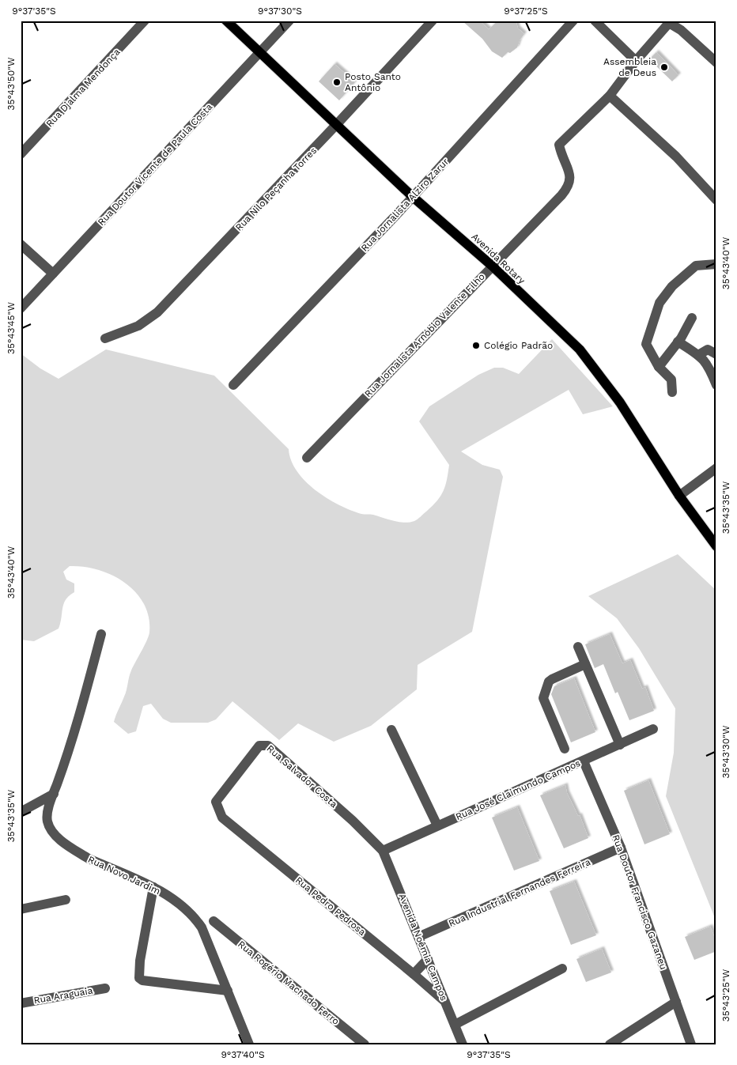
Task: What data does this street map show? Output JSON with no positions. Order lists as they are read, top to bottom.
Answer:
{
  "streets": {
    "main road": ["Avenida Rotary"],
    "street": [
      "Rua Djalma Mendonça",
      "Rua Doutor Vicente de Paula Costa",
      "Rua Nilo Peçanha Torres",
      "Rua Jornalista Alziro Zarur",
      "Rua Jornalista Arnóbio Valente Filho",
      "Rua Salvador Costa",
      "Rua José Claimundo Campos",
      "Rua Novo Jardim",
      "Rua Industrial Fernandes Ferreira",
      "Rua Doutor Francisco Gazaneu",
      "Rua Pedro Pedrosa",
      "Avenida Noêmia Campos",
      "Rua Rogério Machado Ferro",
      "Rua Araguaia"
    ]
  },
  "crossings": [
    ["Rua Doutor Vicente de Paula Costa", "Avenida Rotary"],
    ["Rua Nilo Peçanha Torres", "Avenida Rotary"],
    ["Rua Jornalista Alziro Zarur", "Avenida Rotary"],
    ["Avenida Rotary", "Rua Jornalista Arnóbio Valente Filho"],
    ["Rua Salvador Costa", "Rua José Claimundo Campos"],
    ["Rua Salvador Costa", "Rua Pedro Pedrosa"],
    ["Rua Salvador Costa", "Avenida Noêmia Campos"],
    ["Rua José Claimundo Campos", "Rua Doutor Francisco Gazaneu"],
    ["Rua José Claimundo Campos", "Avenida Noêmia Campos"],
    ["Rua Industrial Fernandes Ferreira", "Rua Doutor Francisco Gazaneu"],
    ["Rua Industrial Fernandes Ferreira", "Avenida Noêmia Campos"],
    ["Rua Pedro Pedrosa", "Avenida Noêmia Campos"]
  ],
  "places": ["Assembleia de Deus", "Posto Santo Antônio", "Colégio Padrão"],
  "coordinates": [
    "9°37'35\"S",
    "9°37'30\"S",
    "9°37'25\"S",
    "35°43'50\"W",
    "35°43'40\"W",
    "35°43'45\"W",
    "35°43'35\"W",
    "35°43'30\"W",
    "35°43'25\"W",
    "9°37'40\"S"
  ]
}
